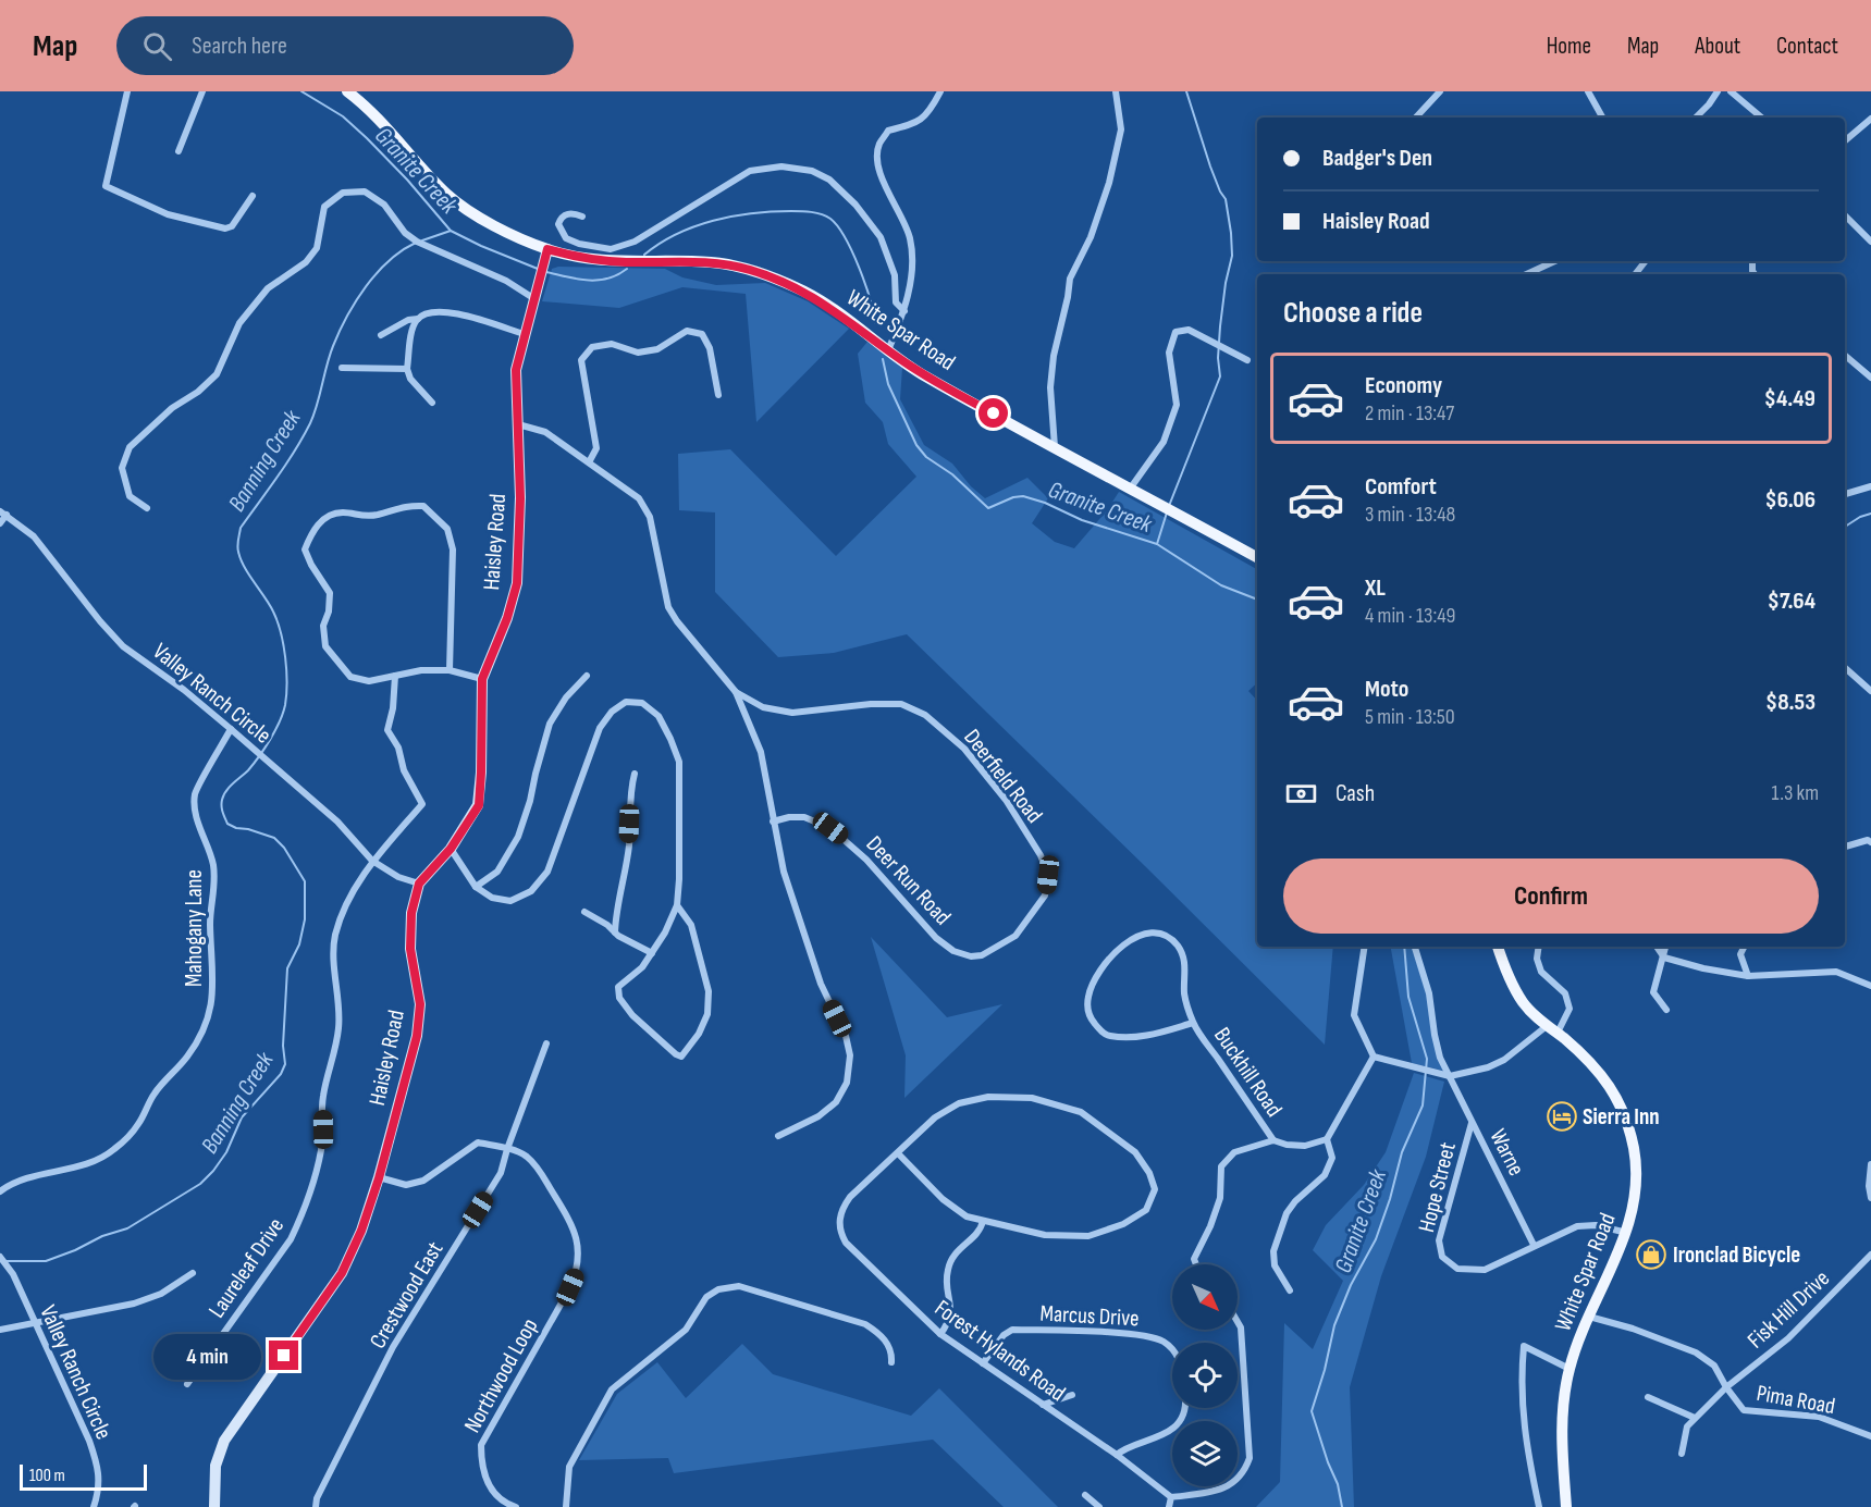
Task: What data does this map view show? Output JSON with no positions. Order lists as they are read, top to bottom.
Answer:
{
  "streets": {
    "main road": ["White Spar Road"],
    "street": [
      "Haisley Road",
      "Valley Ranch Circle",
      "Deerfield Road",
      "Deer Run Road",
      "Mahogany Lane",
      "Buckhill Road",
      "Warne",
      "Hope Street",
      "Laureleaf Drive",
      "Crestwood East",
      "Fisk Hill Drive",
      "Marcus Drive",
      "Forest Hylands Road",
      "Northwood Loop",
      "Pima Road"
    ]
  },
  "crossings": [
    ["White Spar Road", "Haisley Road"],
    ["White Spar Road", "Hope Street"],
    ["White Spar Road", "Pima Road"],
    ["Haisley Road", "Valley Ranch Circle"],
    ["Haisley Road", "Northwood Loop"],
    ["Valley Ranch Circle", "Mahogany Lane"],
    ["Valley Ranch Circle", "Laureleaf Drive"],
    ["Deerfield Road", "Deer Run Road"],
    ["Warne", "Hope Street"],
    ["Crestwood East", "Northwood Loop"],
    ["Fisk Hill Drive", "Pima Road"],
    ["Marcus Drive", "Forest Hylands Road"]
  ],
  "water": ["Granite Creek", "Banning Creek"],
  "places": {
    "hotel": ["Sierra Inn"],
    "shop": ["Ironclad Bicycle"]
  },
  "scale_bar": "100 m",
  "north": "bottom right",
  "page": {
    "header": "Map",
    "search": "Search here",
    "nav": [
      "Home",
      "Map",
      "About",
      "Contact"
    ],
    "banner": ["Badger's Den", "Haisley Road"],
    "heading": "Choose a ride",
    "list": [
      {
        "name": "Economy",
        "note": "2 min · 13:47",
        "value": "$4.49"
      },
      {
        "name": "Comfort",
        "note": "3 min · 13:48",
        "value": "$6.06"
      },
      {
        "name": "XL",
        "note": "4 min · 13:49",
        "value": "$7.64"
      },
      {
        "name": "Moto",
        "note": "5 min · 13:50",
        "value": "$8.53"
      }
    ],
    "pay": ["Cash", "1.3 km"],
    "buttons": "Confirm",
    "bubble": "4 min",
    "scale": "100 m"
  }
}
